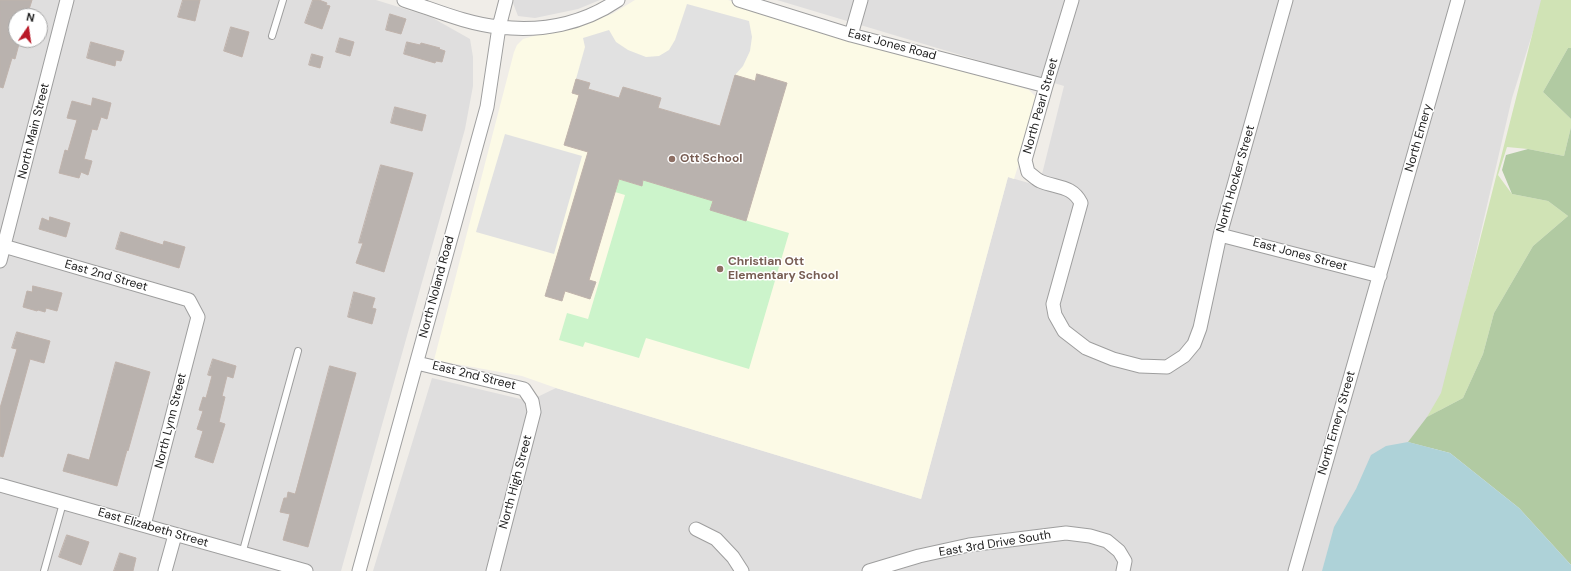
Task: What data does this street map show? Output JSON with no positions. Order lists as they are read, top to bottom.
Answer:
{
  "streets": {
    "street": [
      "East Jones Road",
      "North Pearl Street",
      "North Main Street",
      "North Emery",
      "North Hocker Street",
      "East Jones Street",
      "East 2nd Street",
      "North Noland Road",
      "North Lynn Street",
      "North Emery Street",
      "North High Street",
      "East Elizabeth Street",
      "East 3rd Drive South"
    ]
  },
  "crossings": [
    ["East Jones Road", "North Pearl Street"],
    ["North Pearl Street", "North Hocker Street"],
    ["North Main Street", "East 2nd Street"],
    ["North Emery", "East Jones Street"],
    ["North Emery", "North Emery Street"],
    ["North Hocker Street", "East Jones Street"],
    ["East Jones Street", "North Emery Street"],
    ["East 2nd Street", "North Noland Road"],
    ["East 2nd Street", "North Lynn Street"],
    ["East 2nd Street", "North High Street"],
    ["North Lynn Street", "East Elizabeth Street"]
  ],
  "places": ["Ott School", "Christian Ott Elementary School"],
  "north": "top"
}
